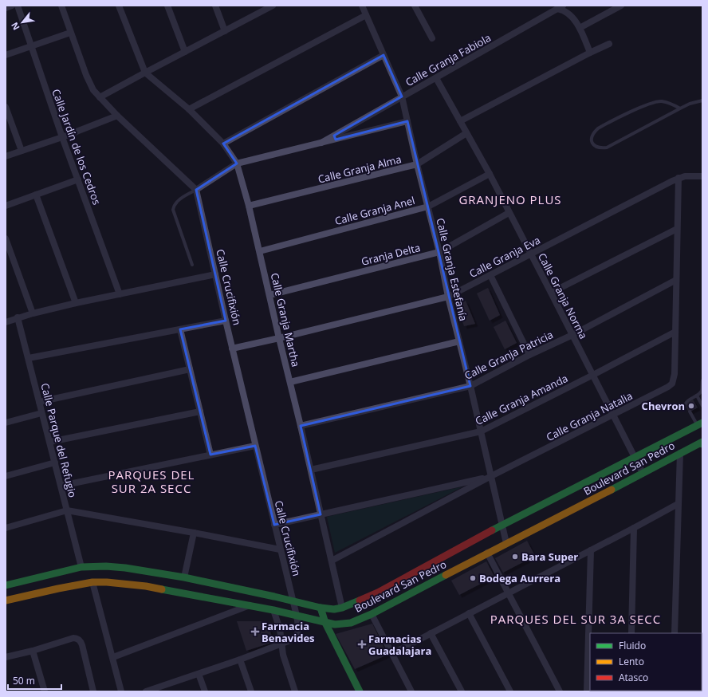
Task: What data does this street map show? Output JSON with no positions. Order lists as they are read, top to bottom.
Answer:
{
  "streets": {
    "street": [
      "Calle Granja Fabiola",
      "Calle Jardín de los Cedros",
      "Calle Granja Alma",
      "Calle Granja Anel",
      "Granja Delta",
      "Calle Granja Eva",
      "Calle Granja Estefanía",
      "Calle Crucifixión",
      "Calle Granja Norma",
      "Calle Granja Martha",
      "Calle Granja Patricia",
      "Calle Granja Amanda",
      "Calle Granja Natalia",
      "Calle Parque del Refugio",
      "Boulevard San Pedro"
    ]
  },
  "crossings": [
    ["Calle Granja Fabiola", "Calle Granja Estefanía"],
    ["Calle Granja Fabiola", "Calle Crucifixión"],
    ["Calle Granja Fabiola", "Calle Granja Norma"],
    ["Calle Granja Fabiola", "Calle Granja Martha"],
    ["Calle Granja Alma", "Calle Granja Estefanía"],
    ["Calle Granja Alma", "Calle Granja Norma"],
    ["Calle Granja Alma", "Calle Granja Martha"],
    ["Calle Granja Anel", "Calle Granja Estefanía"],
    ["Calle Granja Anel", "Calle Granja Norma"],
    ["Calle Granja Anel", "Calle Granja Martha"],
    ["Granja Delta", "Calle Granja Estefanía"],
    ["Granja Delta", "Calle Granja Norma"],
    ["Granja Delta", "Calle Granja Martha"],
    ["Calle Granja Eva", "Calle Granja Estefanía"],
    ["Calle Granja Eva", "Calle Crucifixión"],
    ["Calle Granja Eva", "Calle Granja Norma"],
    ["Calle Granja Eva", "Calle Granja Martha"],
    ["Calle Granja Eva", "Calle Granja Natalia"],
    ["Calle Granja Estefanía", "Calle Granja Patricia"],
    ["Calle Granja Estefanía", "Calle Granja Amanda"],
    ["Calle Granja Estefanía", "Calle Granja Natalia"],
    ["Calle Granja Estefanía", "Boulevard San Pedro"],
    ["Calle Crucifixión", "Boulevard San Pedro"],
    ["Calle Granja Norma", "Calle Granja Patricia"],
    ["Calle Granja Norma", "Calle Granja Amanda"],
    ["Calle Granja Norma", "Calle Granja Natalia"],
    ["Calle Granja Norma", "Boulevard San Pedro"],
    ["Calle Granja Martha", "Calle Granja Patricia"],
    ["Calle Granja Martha", "Calle Granja Amanda"],
    ["Calle Granja Martha", "Calle Granja Natalia"],
    ["Calle Granja Martha", "Boulevard San Pedro"],
    ["Calle Granja Patricia", "Calle Granja Natalia"],
    ["Calle Granja Amanda", "Calle Granja Natalia"]
  ],
  "districts": ["GRANJENO PLUS", "PARQUES DEL SUR 2A SECC", "PARQUES DEL SUR 3A SECC"],
  "places": {
    "other": ["Chevron", "Bara Super", "Bodega Aurrera"],
    "health": ["Farmacia Benavides", "Farmacias Guadalajara"]
  },
  "legend": ["Fluido", "Lento", "Atasco"],
  "scale_bar": "50 m",
  "north": "bottom left"
}
